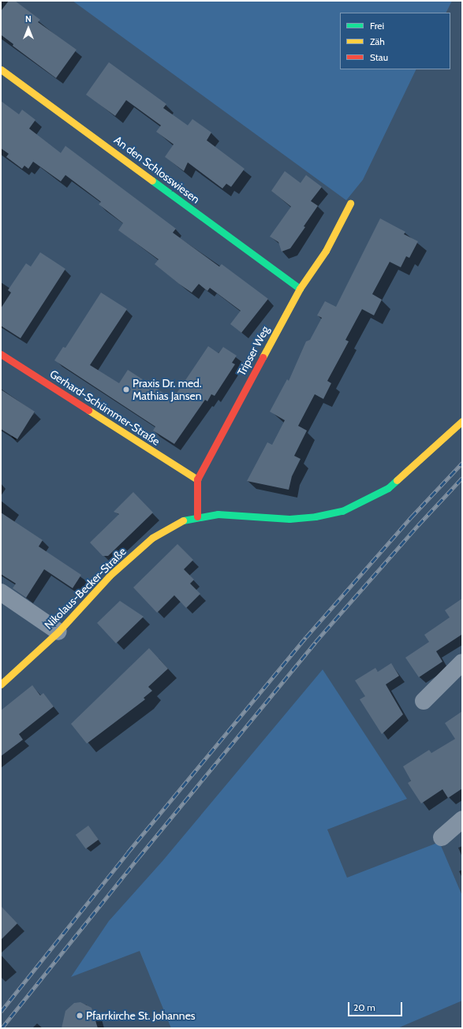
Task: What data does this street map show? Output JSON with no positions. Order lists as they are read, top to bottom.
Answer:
{
  "streets": {
    "street": [
      "An den Schlosswiesen",
      "Tripser Weg",
      "Gerhard-Schümmer-Straße",
      "Nikolaus-Becker-Straße"
    ]
  },
  "crossings": [
    ["An den Schlosswiesen", "Tripser Weg"],
    ["Tripser Weg", "Gerhard-Schümmer-Straße"],
    ["Tripser Weg", "Nikolaus-Becker-Straße"]
  ],
  "places": ["Praxis Dr. med. Mathias Jansen", "Pfarrkirche St. Johannes"],
  "legend": ["Frei", "Zäh", "Stau"],
  "scale_bar": "20 m",
  "north": "top"
}
